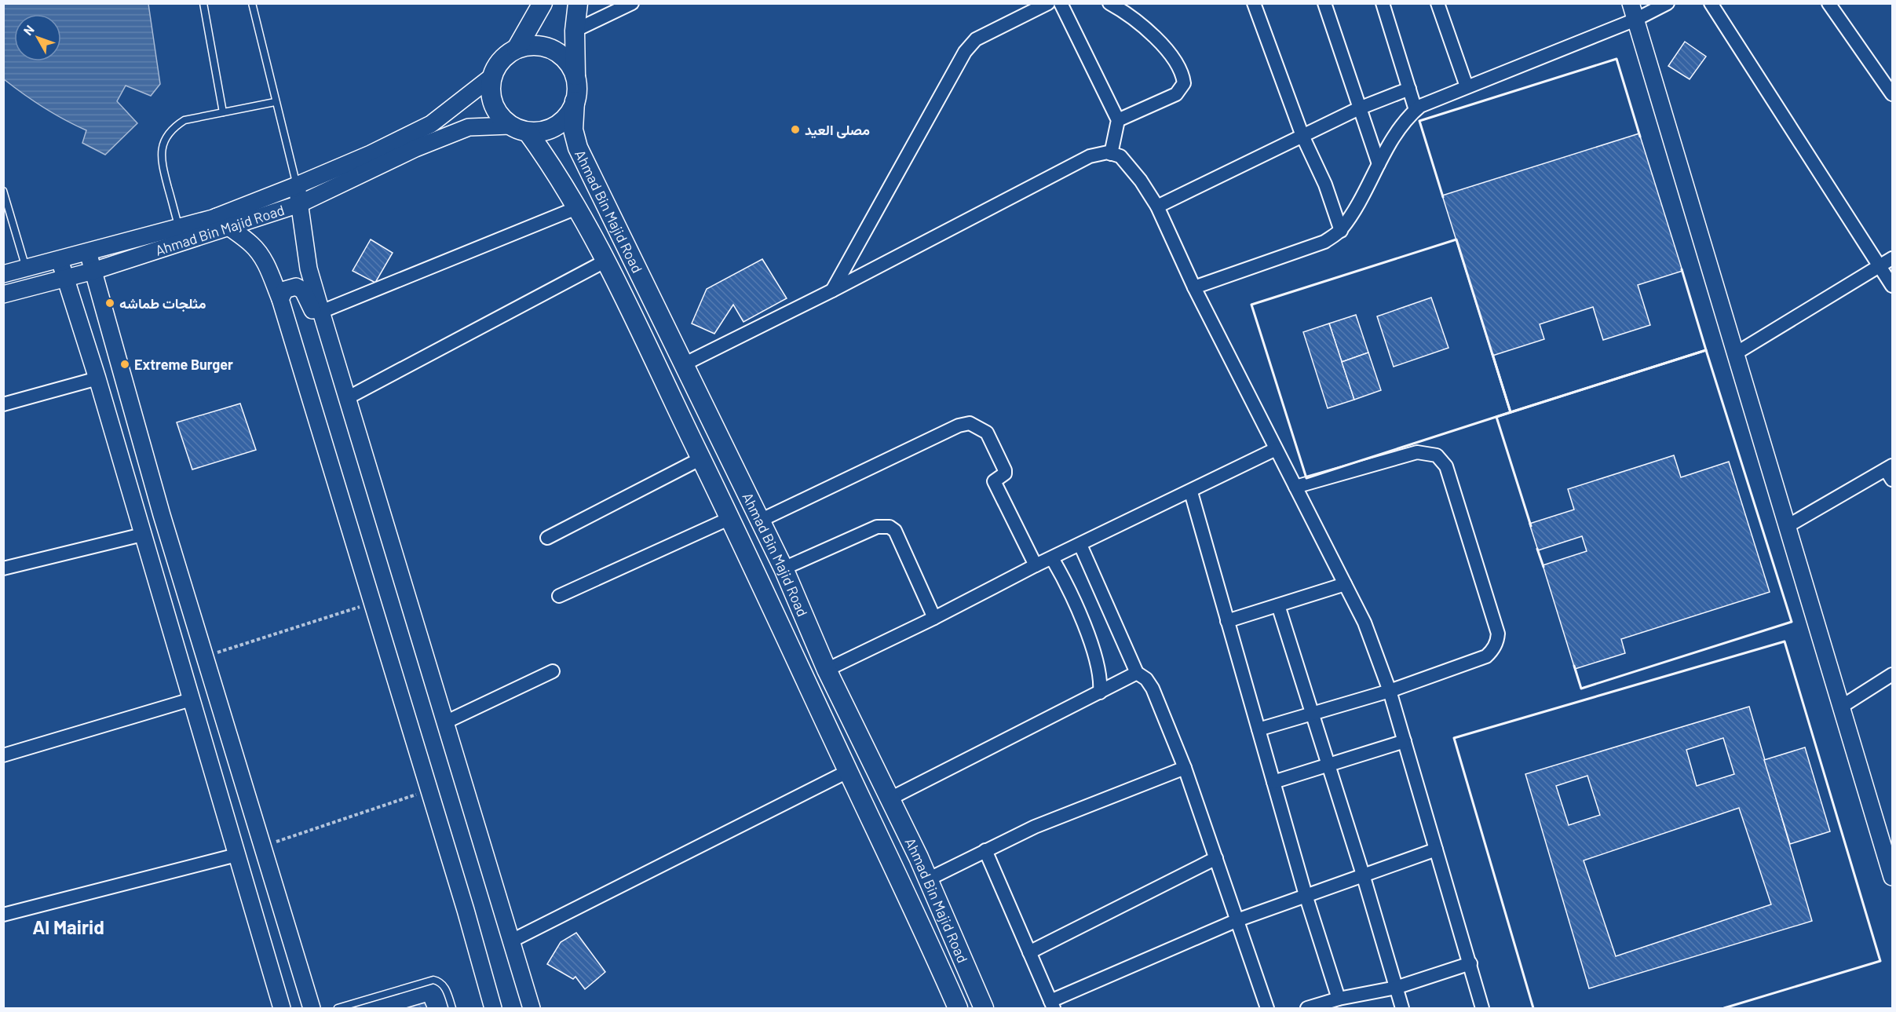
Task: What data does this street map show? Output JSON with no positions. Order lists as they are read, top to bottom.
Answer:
{
  "streets": {
    "main road": ["Ahmad Bin Majid Road"]
  },
  "districts": ["Al Mairid"],
  "places": ["مصلى العيد", "مثلجات طماشه", "Extreme Burger"],
  "north": "top left"
}
